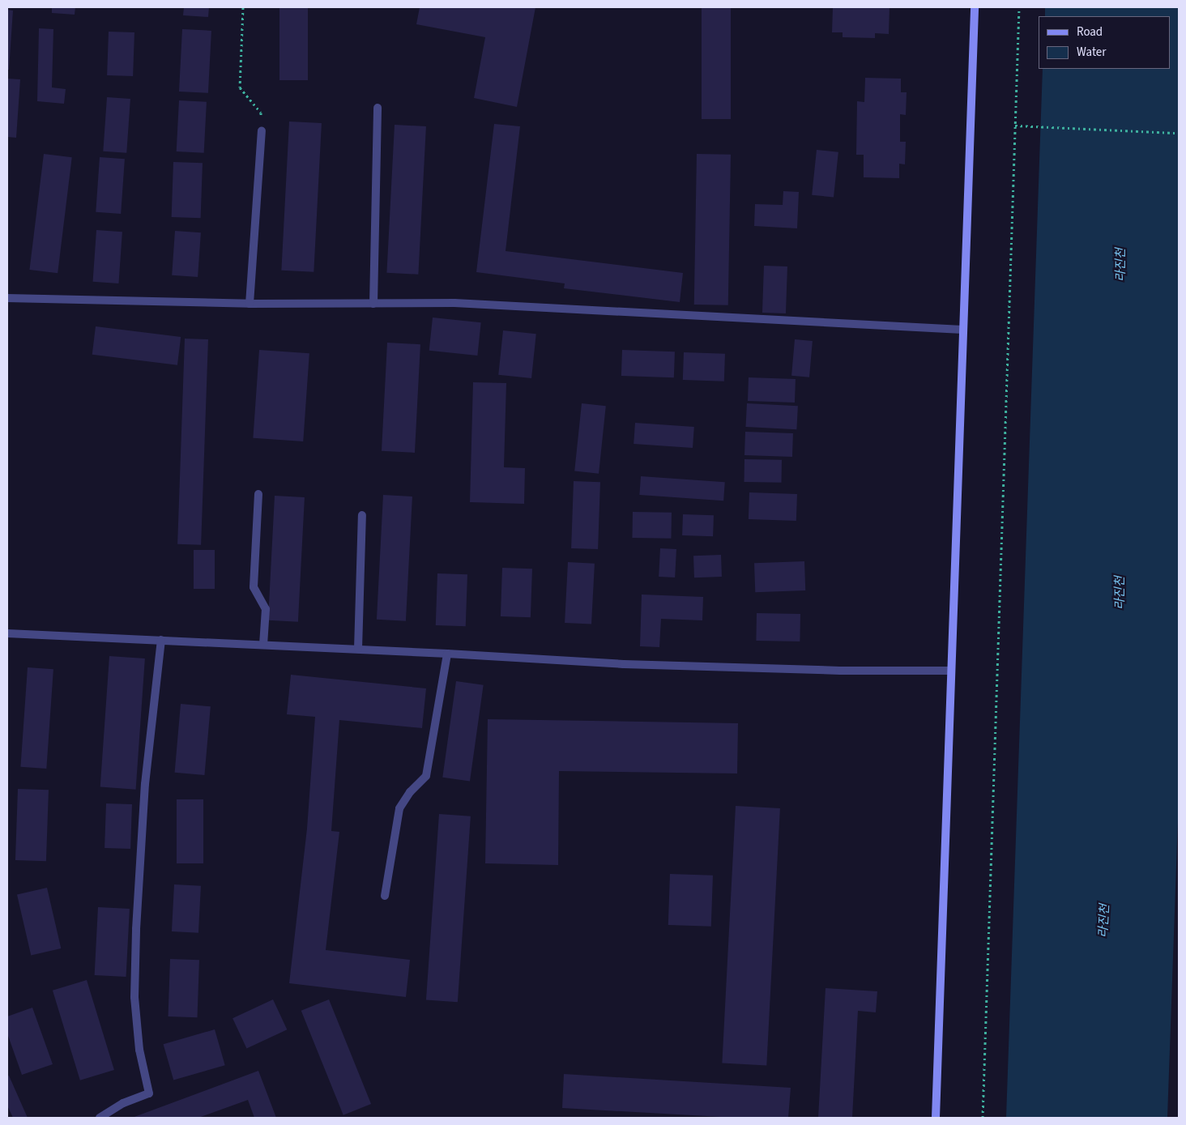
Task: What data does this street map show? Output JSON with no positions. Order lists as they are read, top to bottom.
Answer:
{
  "water": ["라진천"],
  "legend": ["Road", "Water"]
}
